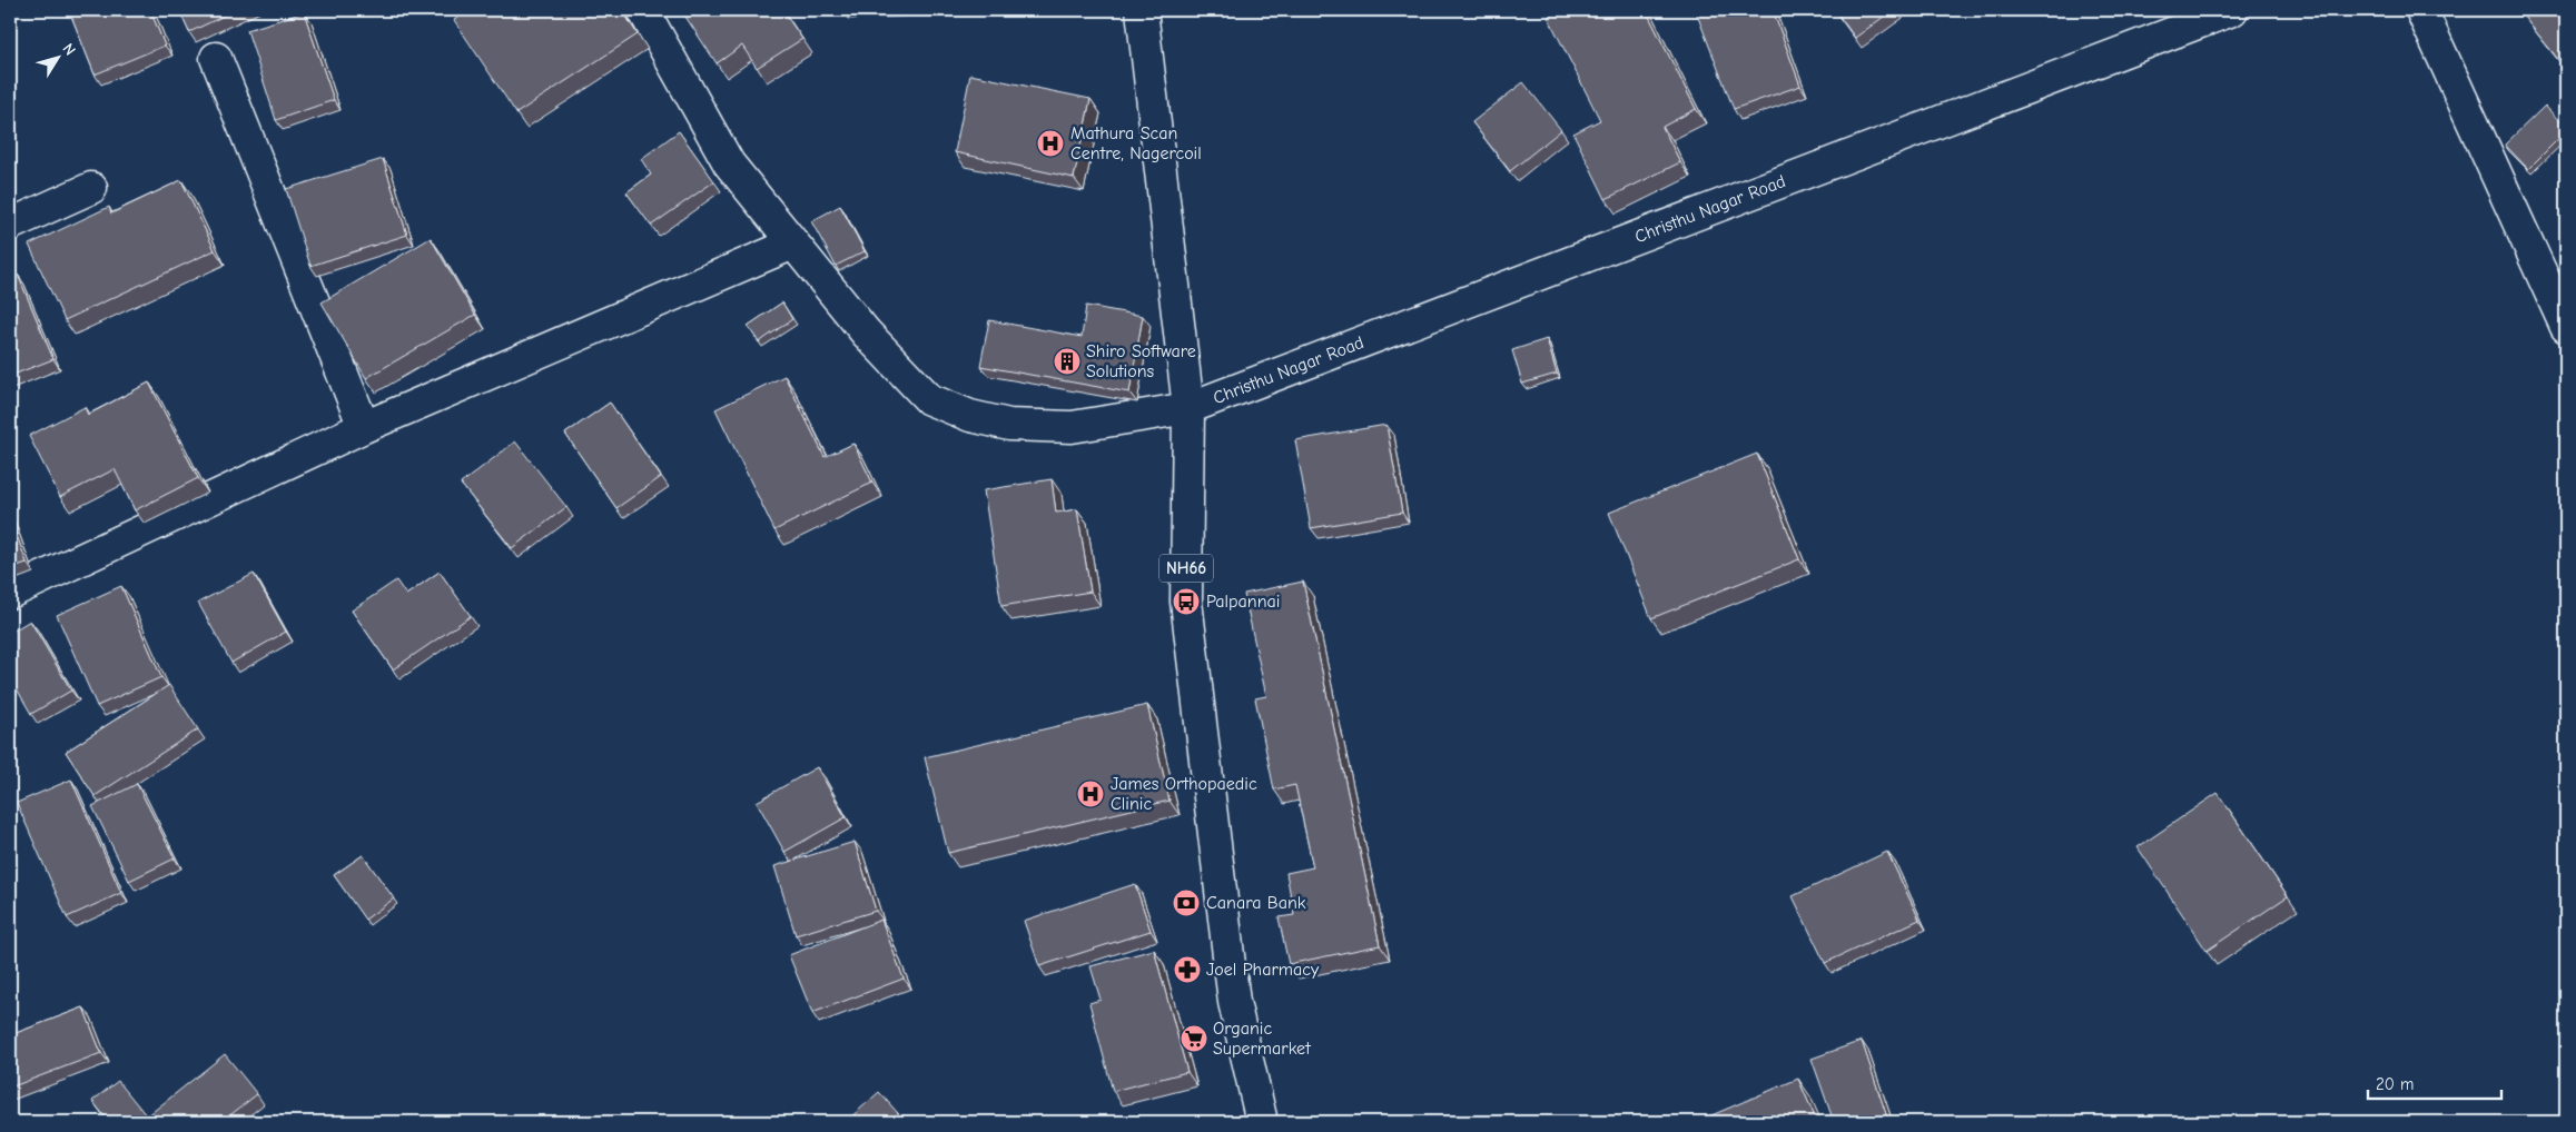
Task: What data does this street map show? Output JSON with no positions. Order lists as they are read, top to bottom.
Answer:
{
  "streets": {
    "main road": ["Christhu Nagar Road", "NH66"]
  },
  "crossings": [
    ["Christhu Nagar Road", "NH66"]
  ],
  "places": {
    "hospital": ["Mathura Scan Centre, Nagercoil", "James Orthopaedic Clinic"],
    "building": ["Shiro Software Solutions"],
    "bus stop": ["Palpannai"],
    "bank": ["Canara Bank"],
    "pharmacy": ["Joel Pharmacy"],
    "supermarket": ["Organic Supermarket"]
  },
  "scale_bar": "20 m",
  "north": "top right"
}
